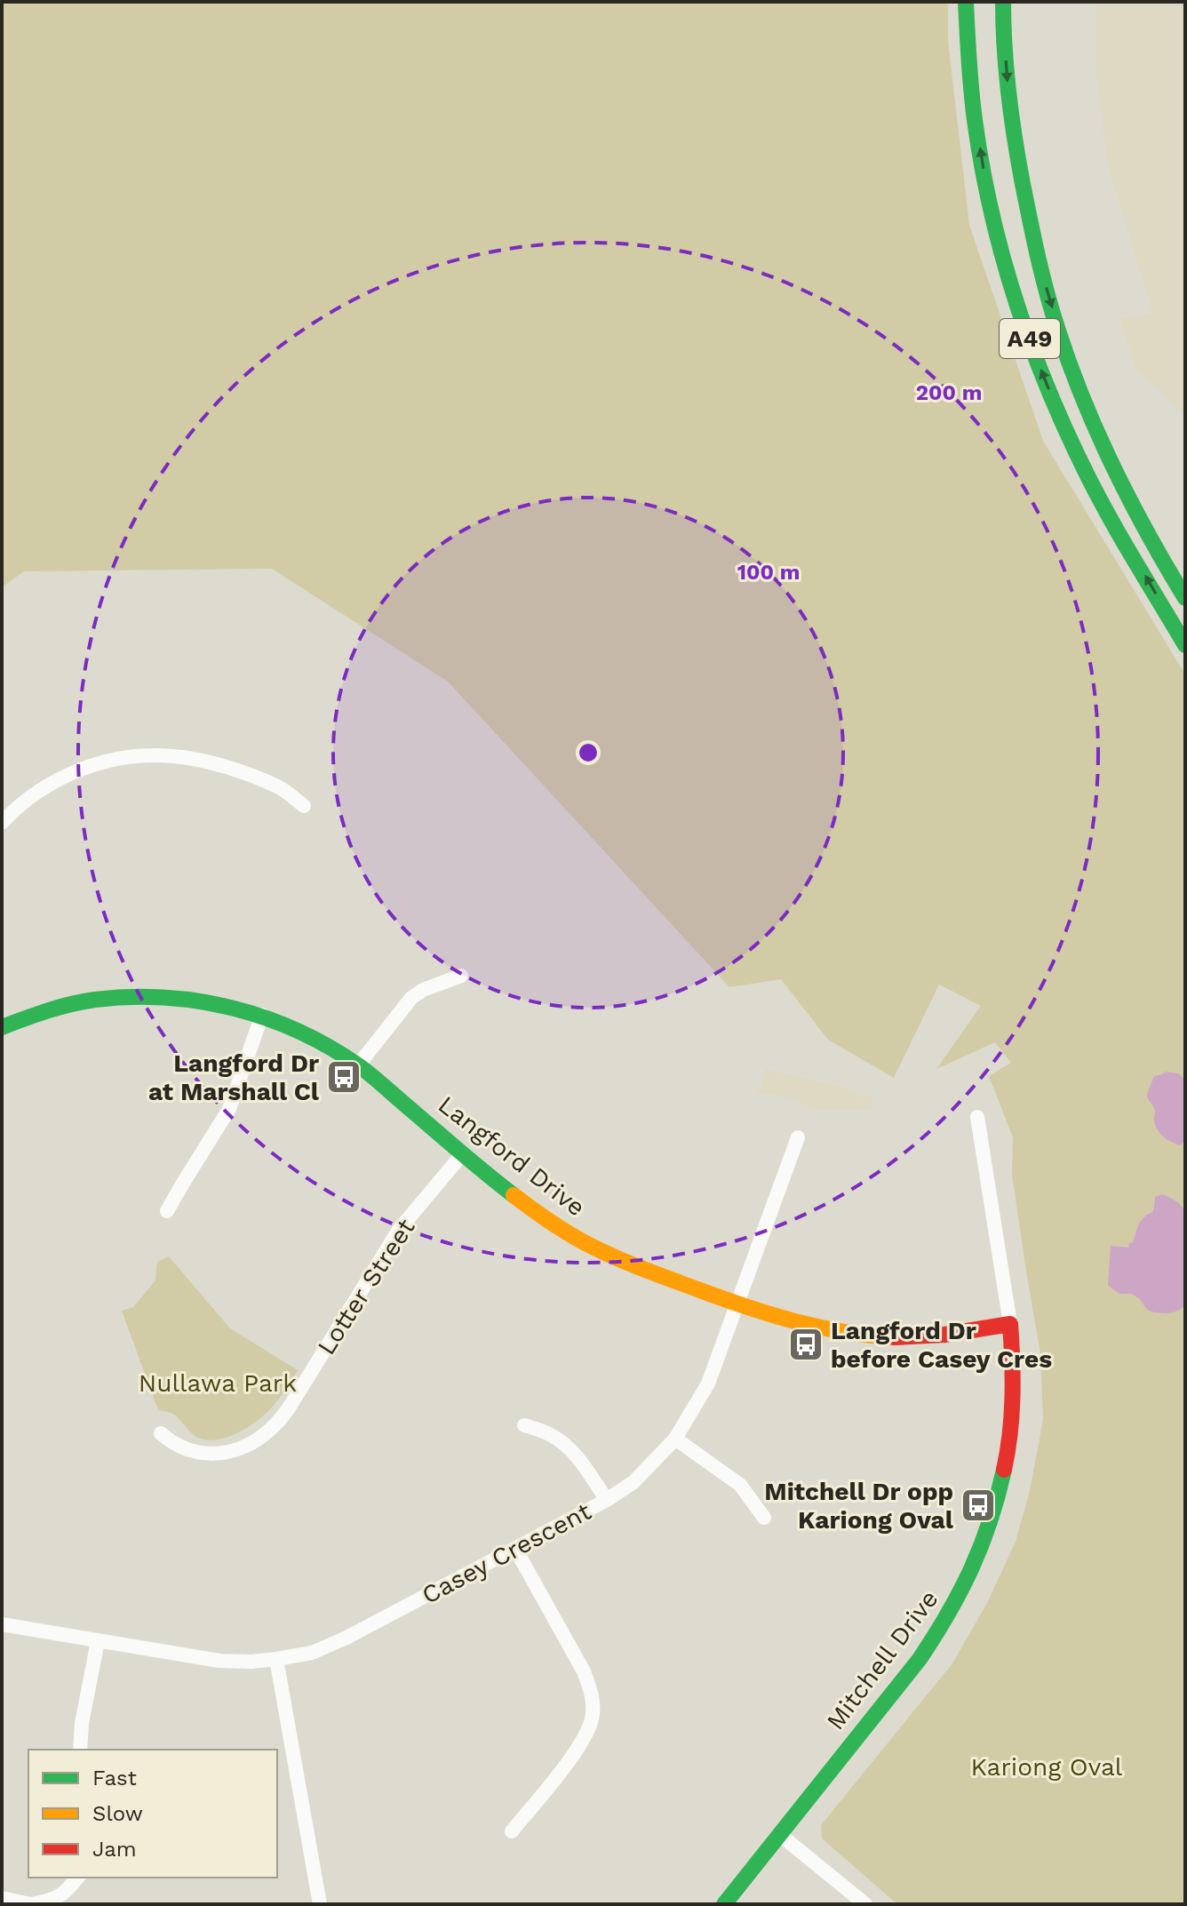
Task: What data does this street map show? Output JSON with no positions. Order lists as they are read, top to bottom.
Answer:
{
  "streets": {
    "main road": ["A49", "Langford Drive", "Mitchell Drive"],
    "street": ["Lotter Street", "Casey Crescent"]
  },
  "crossings": [
    ["Langford Drive", "Lotter Street"],
    ["Langford Drive", "Casey Crescent"],
    ["Langford Drive", "Mitchell Drive"]
  ],
  "parks": ["Nullawa Park", "Kariong Oval"],
  "places": {
    "bus stop": ["Langford Dr at Marshall Cl", "Langford Dr before Casey Cres", "Mitchell Dr opp Kariong Oval"]
  },
  "legend": ["Fast", "Slow", "Jam"],
  "rings": ["200 m", "100 m"]
}
